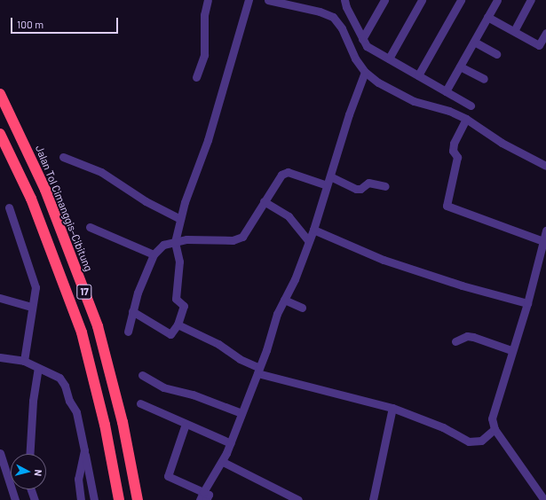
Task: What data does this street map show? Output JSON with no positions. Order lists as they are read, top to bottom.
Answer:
{
  "streets": {
    "highway": ["Jalan Tol Cimanggis–Cibitung", "17"]
  },
  "scale_bar": "100 m",
  "north": "right"
}
